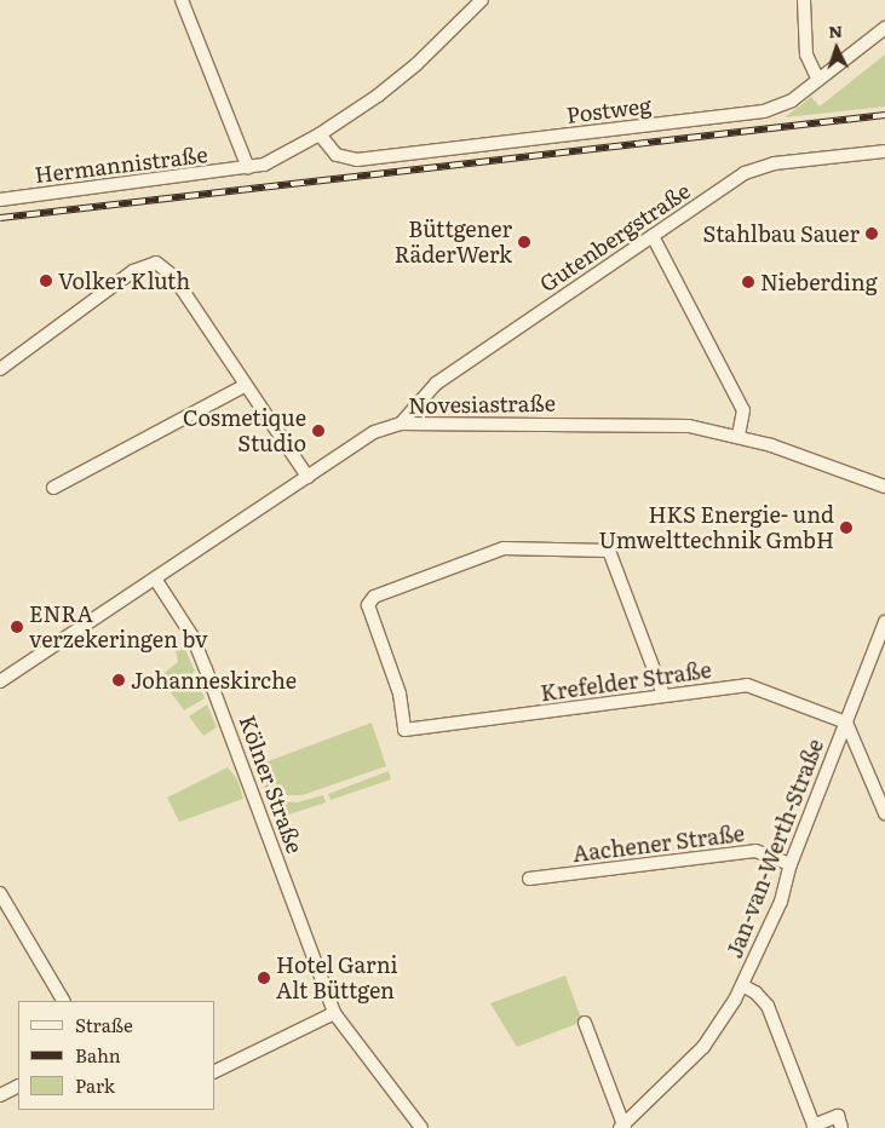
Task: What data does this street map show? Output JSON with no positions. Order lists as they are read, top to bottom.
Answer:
{
  "streets": {
    "street": [
      "Postweg",
      "Hermannistraße",
      "Gutenbergstraße",
      "Novesiastraße",
      "Krefelder Straße",
      "Kölner Straße",
      "Aachener Straße",
      "Jan-van-Werth-Straße"
    ]
  },
  "crossings": [
    ["Postweg", "Hermannistraße"],
    ["Gutenbergstraße", "Novesiastraße"],
    ["Novesiastraße", "Kölner Straße"],
    ["Krefelder Straße", "Jan-van-Werth-Straße"],
    ["Aachener Straße", "Jan-van-Werth-Straße"]
  ],
  "places": [
    "Stahlbau Sauer",
    "Büttgener RäderWerk",
    "Volker Kluth",
    "Nieberding",
    "Cosmetique Studio",
    "HKS Energie- und Umwelttechnik GmbH",
    "ENRA verzekeringen bv",
    "Johanneskirche",
    "Hotel Garni Alt Büttgen"
  ],
  "legend": ["Straße", "Bahn", "Park"],
  "north": "top"
}
